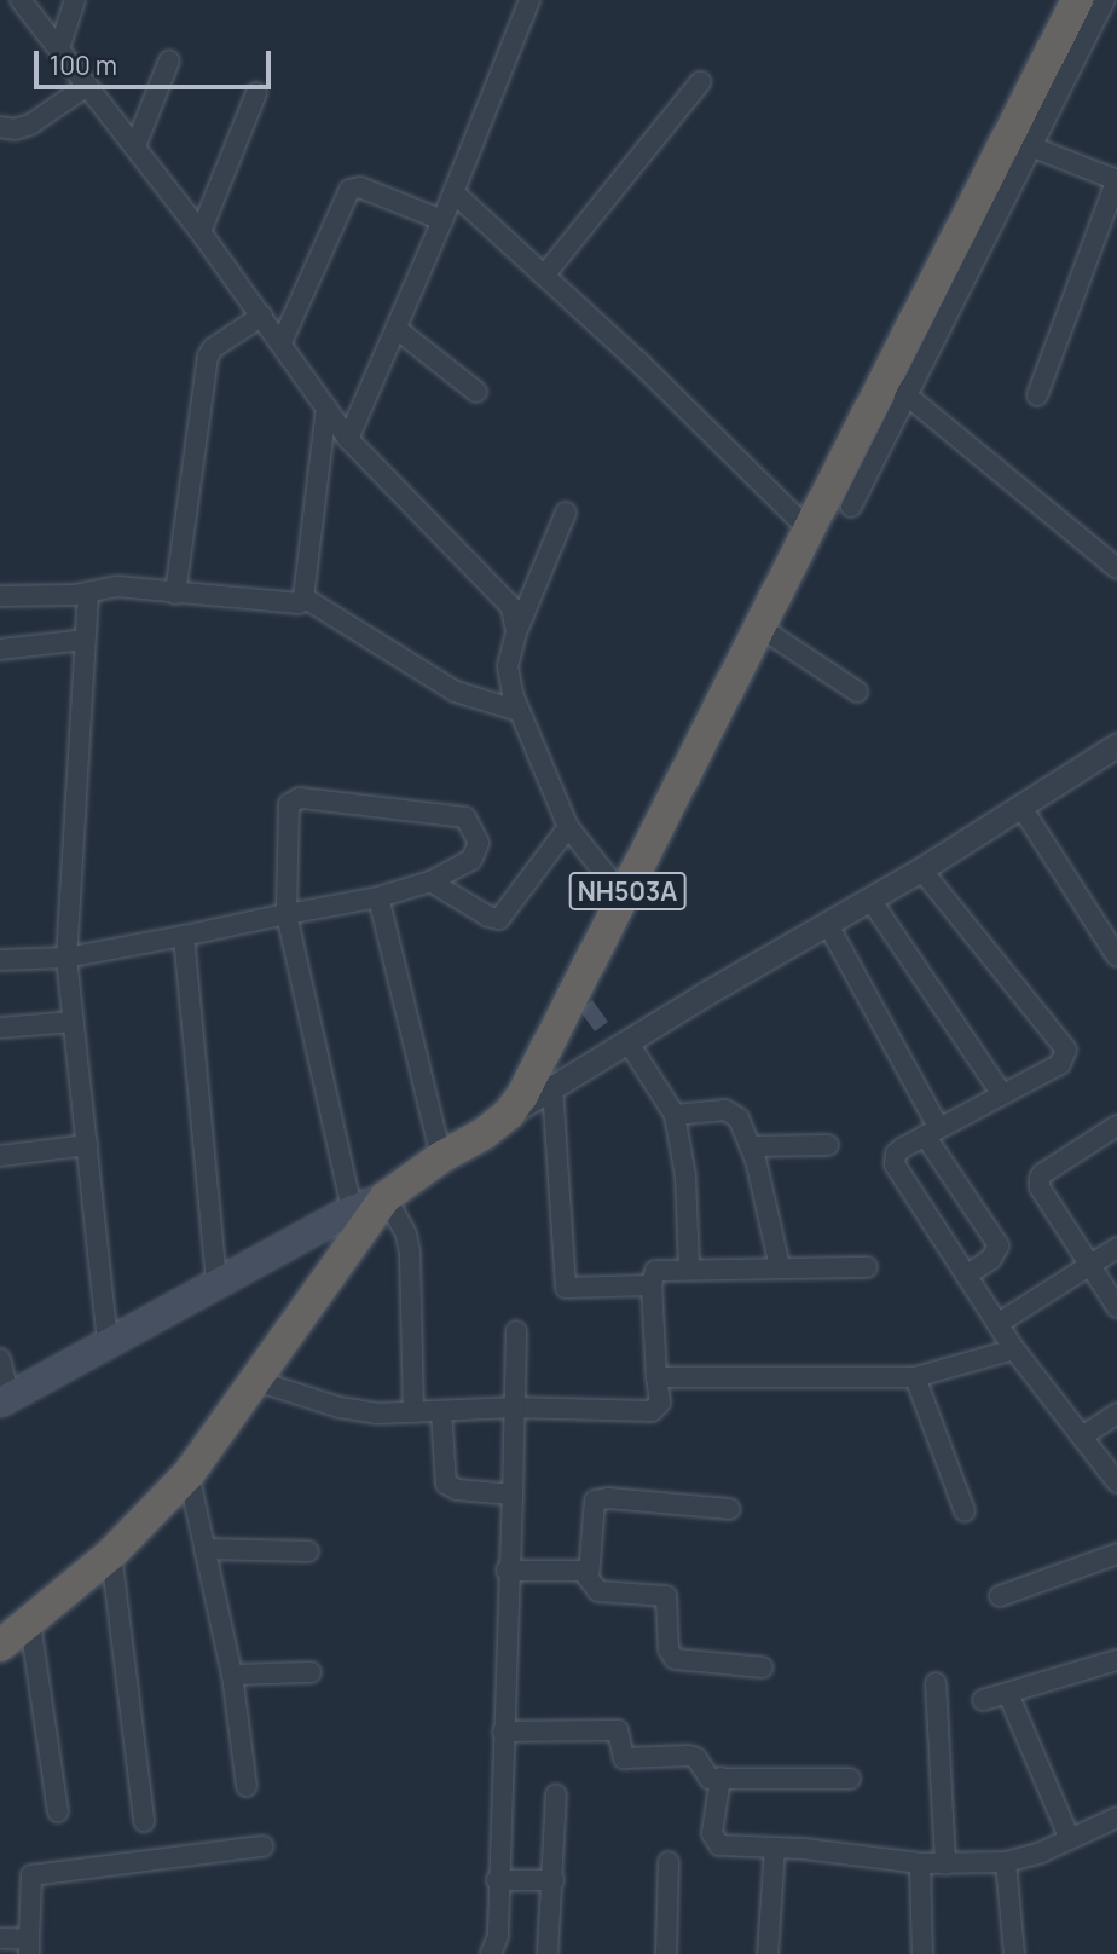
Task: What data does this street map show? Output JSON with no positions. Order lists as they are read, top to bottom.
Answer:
{
  "streets": {
    "highway": ["NH503A"]
  },
  "scale_bar": "100 m"
}
